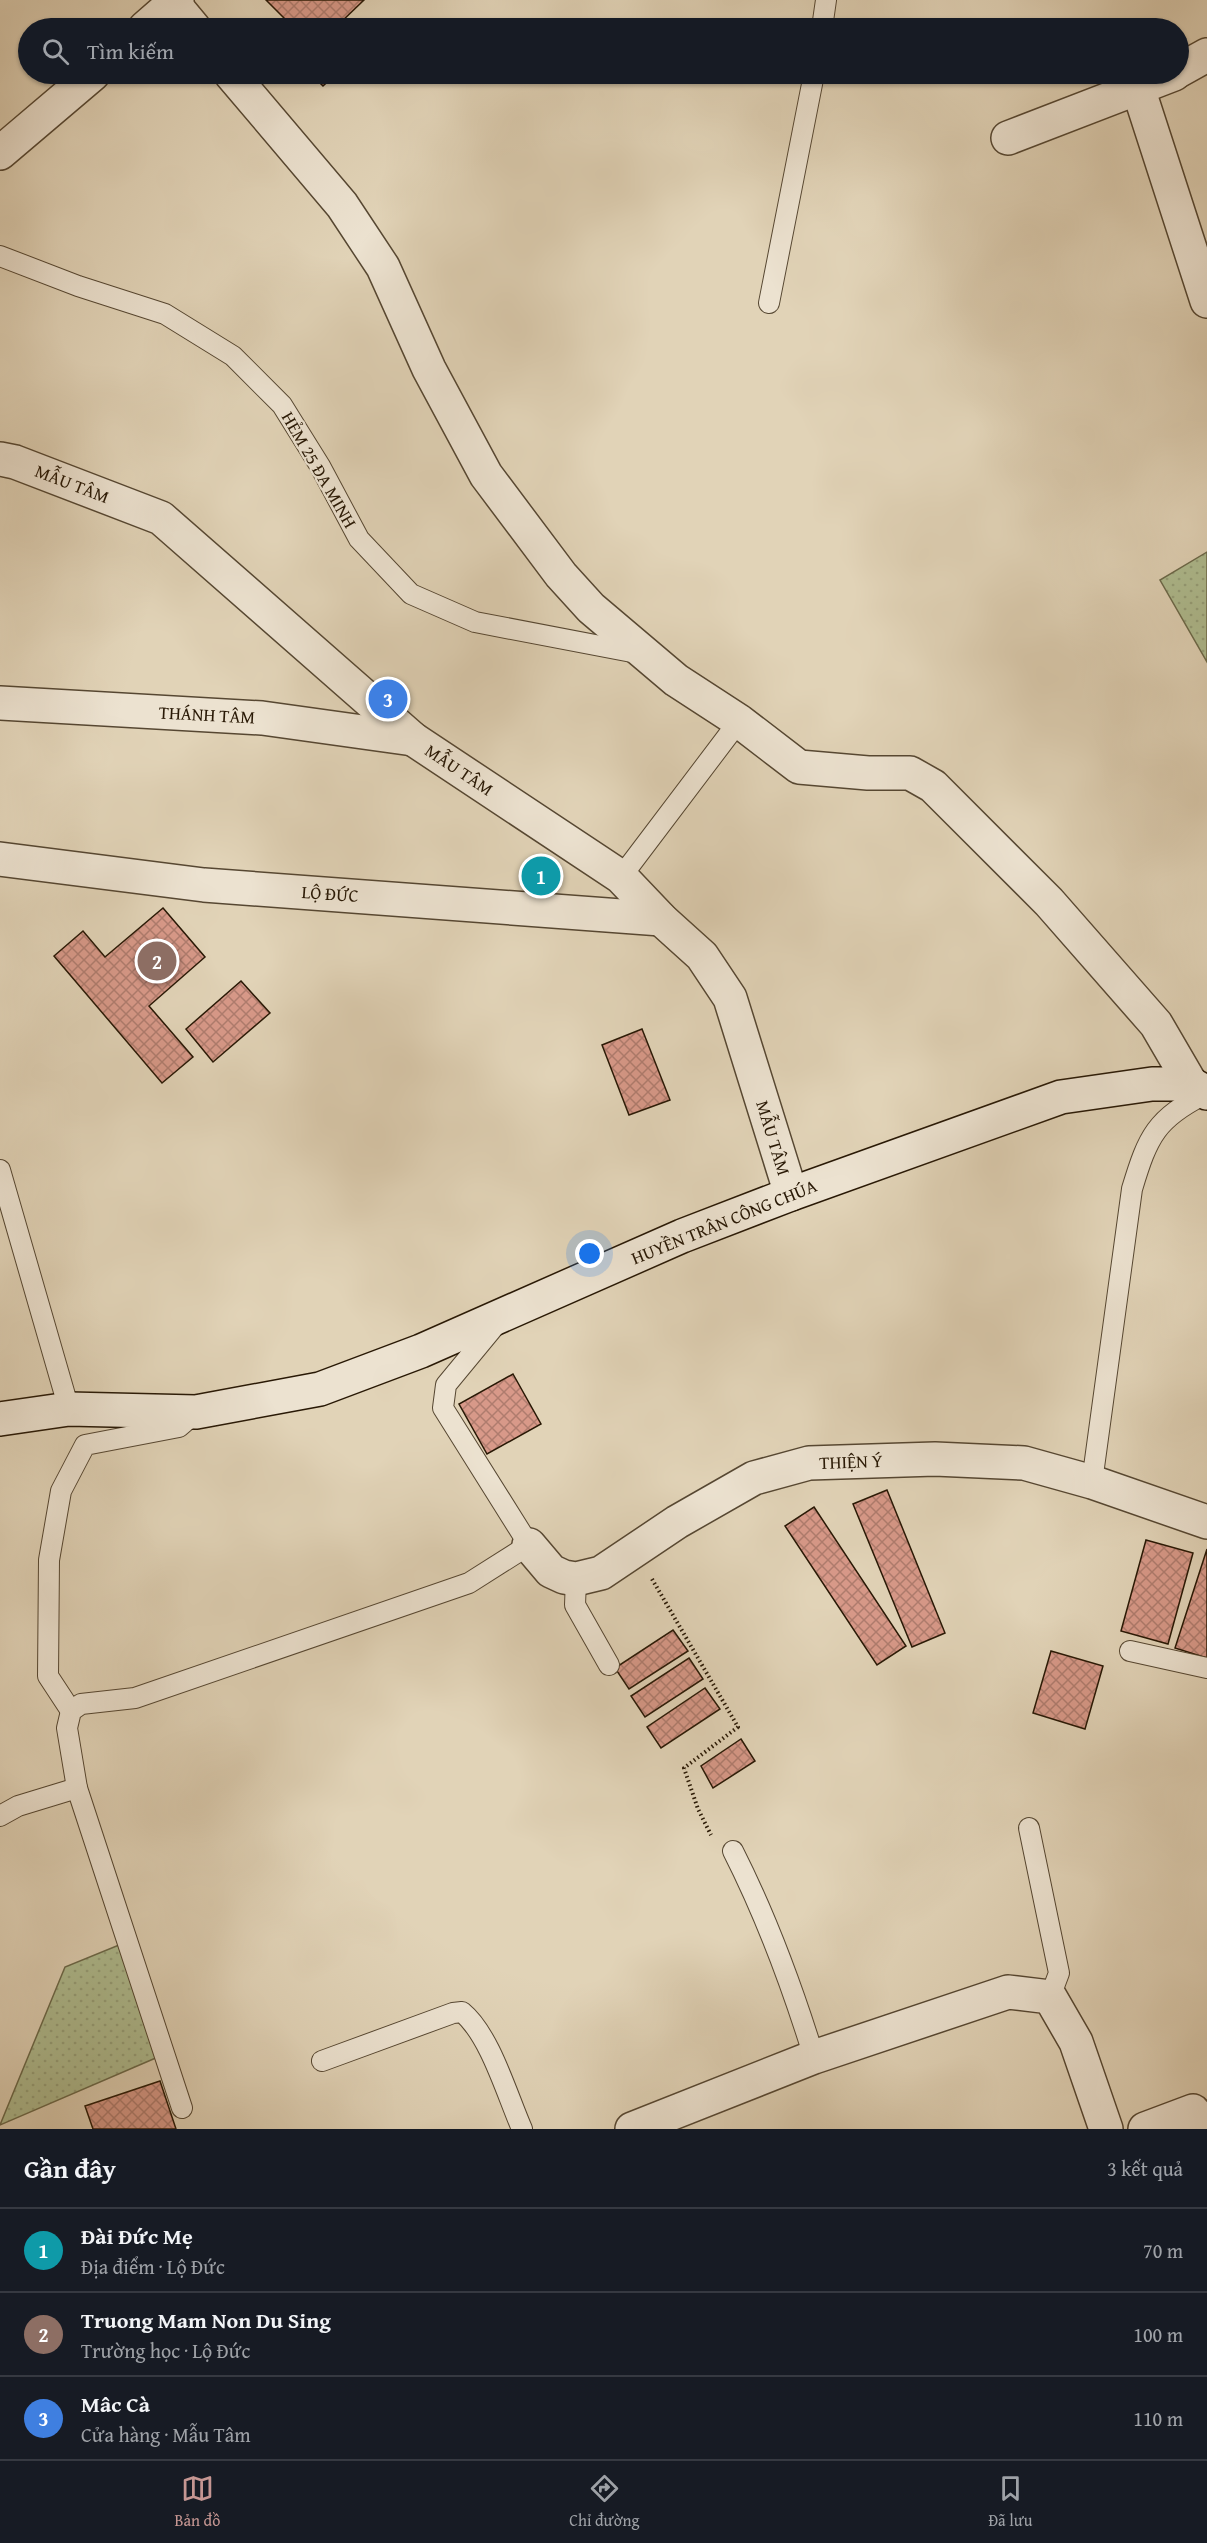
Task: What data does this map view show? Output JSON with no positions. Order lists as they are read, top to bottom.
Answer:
{
  "streets": {
    "street": [
      "MẪU TÂM",
      "THÁNH TÂM",
      "LỘ ĐỨC",
      "HUYỀN TRÂN CÔNG CHÚA",
      "THIỆN Ý"
    ],
    "lane": ["HẺM 25 ĐA MINH"]
  },
  "crossings": [
    ["MẪU TÂM", "THÁNH TÂM"],
    ["MẪU TÂM", "LỘ ĐỨC"],
    ["MẪU TÂM", "HUYỀN TRÂN CÔNG CHÚA"]
  ],
  "page": {
    "search": "Tìm kiếm",
    "pins": ["3", "1", "2"],
    "heading": ["Gần đây", "3 kết quả"],
    "list": [
      {
        "mark": "1",
        "name": "Đài Đức Mẹ",
        "note": "Địa điểm · Lộ Đức",
        "value": "70 m"
      },
      {
        "mark": "2",
        "name": "Truong Mam Non Du Sing",
        "note": "Trường học · Lộ Đức",
        "value": "100 m"
      },
      {
        "mark": "3",
        "name": "Mâc Cà",
        "note": "Cửa hàng · Mẫu Tâm",
        "value": "110 m"
      }
    ],
    "nav": ["Bản đồ", "Chỉ đường", "Đã lưu"]
  }
}
